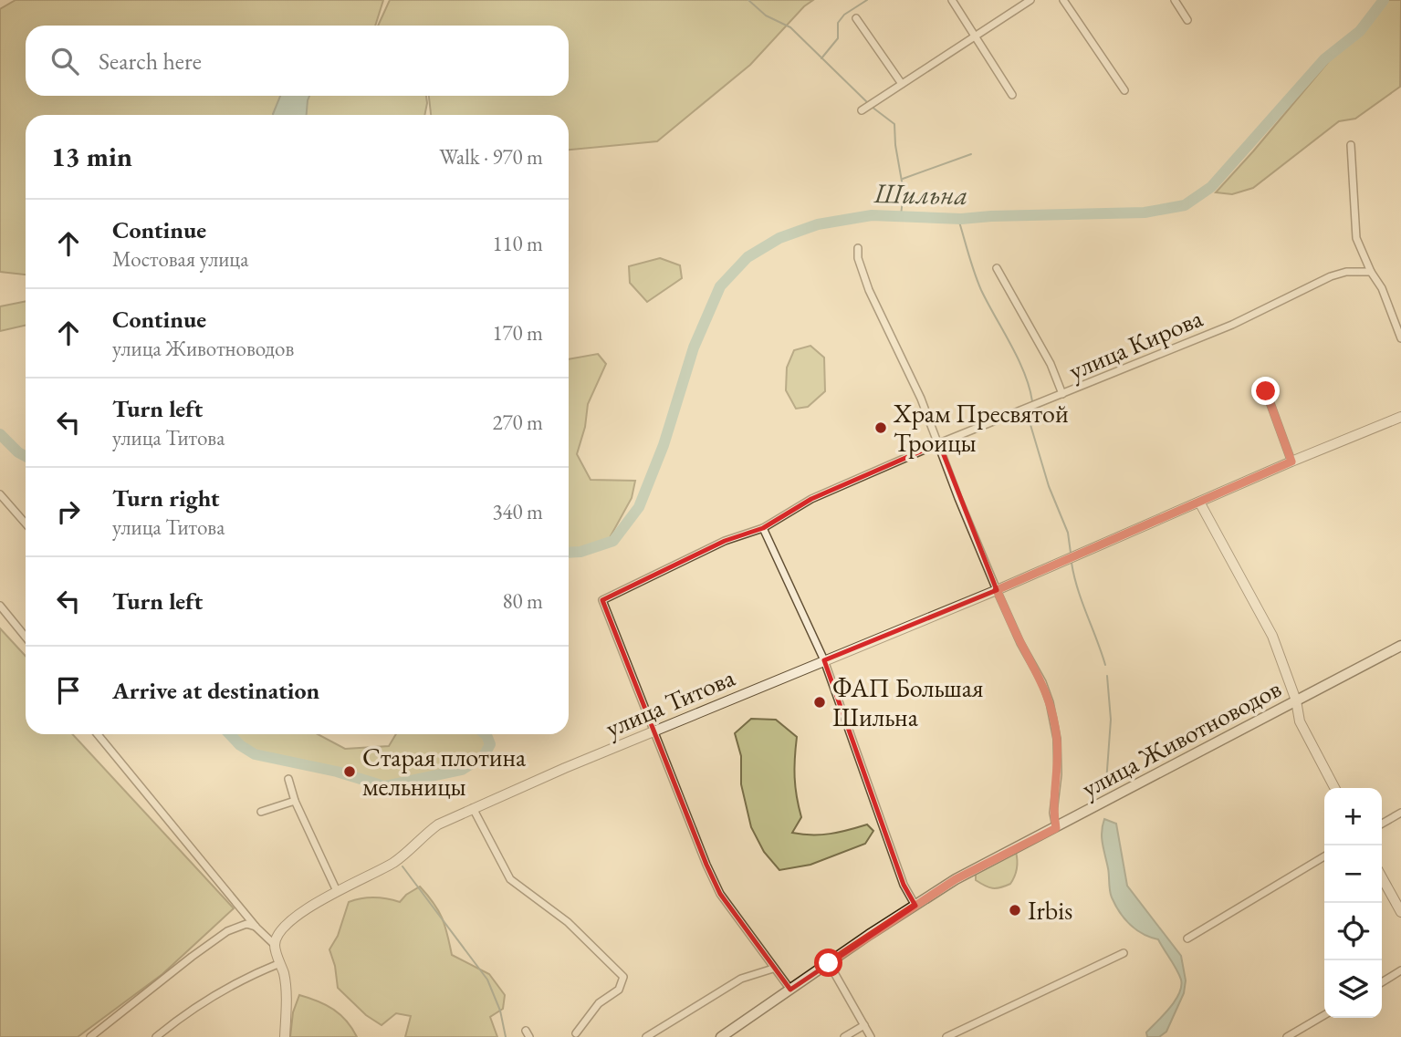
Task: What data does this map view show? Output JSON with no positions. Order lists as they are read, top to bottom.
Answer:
{
  "streets": {
    "main road": ["улица Животноводов"],
    "street": ["улица Кирова", "улица Титова"]
  },
  "crossings": [
    ["улица Кирова", "улица Титова"]
  ],
  "water": ["Шильна"],
  "places": [
    "Храм Пресвятой Троицы",
    "ФАП Большая Шильна",
    "Старая плотина мельницы",
    "Irbis"
  ],
  "page": {
    "search": "Search here",
    "heading": ["13 min", "Walk · 970 m"],
    "list": [
      ["Continue", "Мостовая улица", "110 m"],
      ["Continue", "улица Животноводов", "170 m"],
      ["Turn left", "улица Титова", "270 m"],
      ["Turn right", "улица Титова", "340 m"],
      ["Turn left", "80 m"],
      "Arrive at destination"
    ],
    "map_buttons": ["+", "−"]
  }
}
